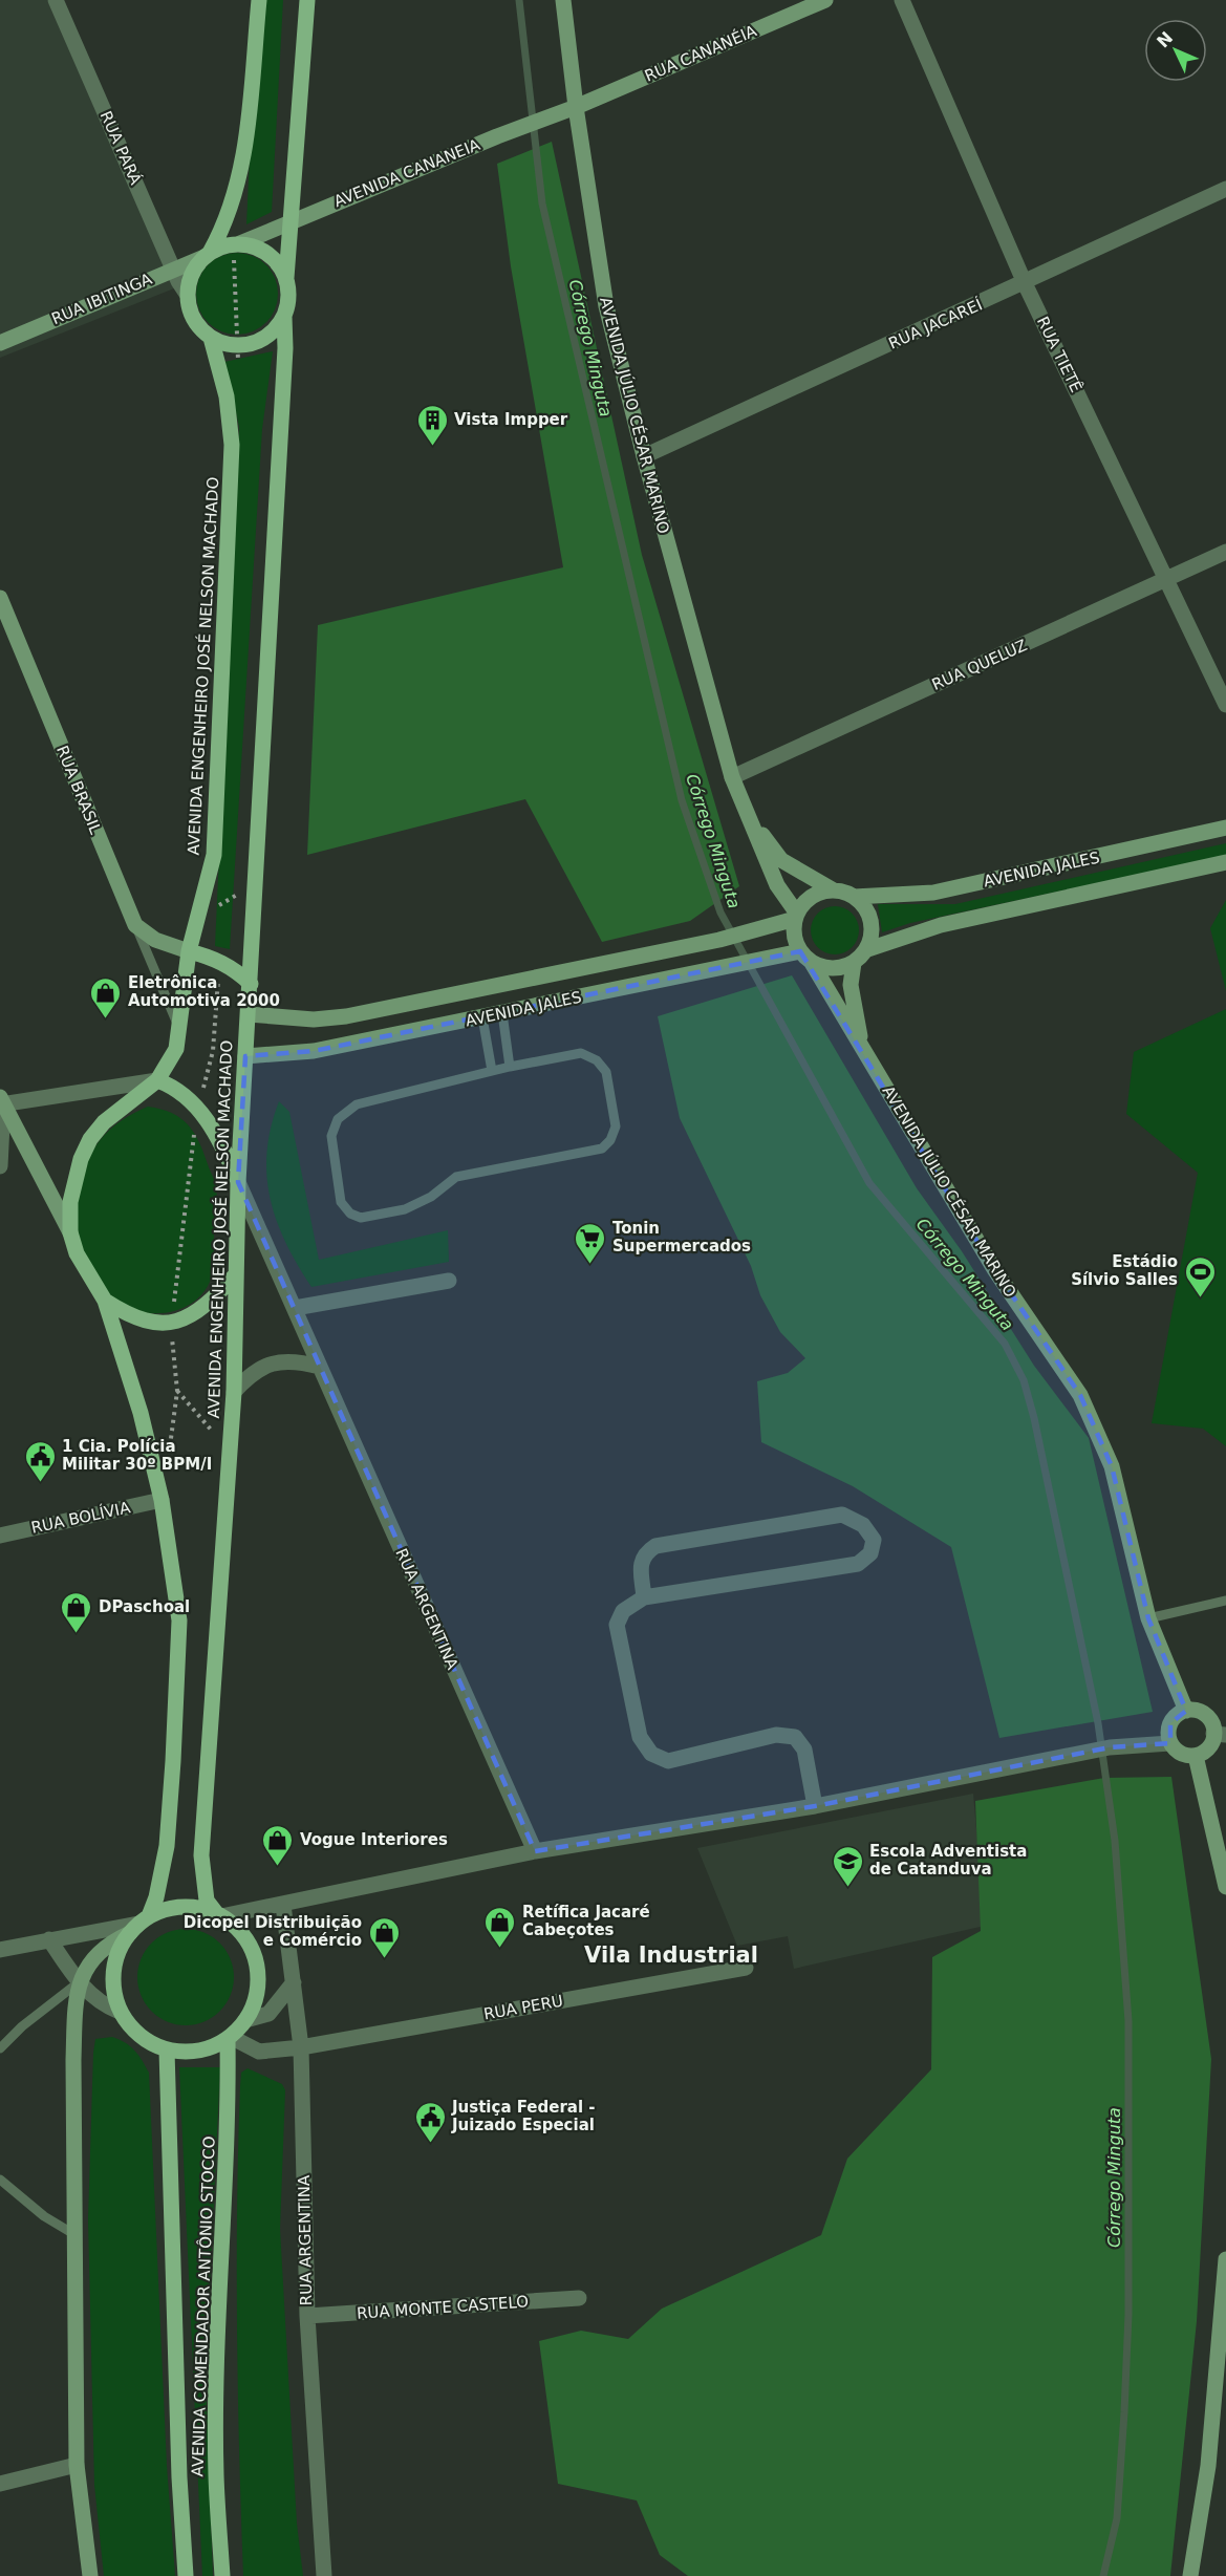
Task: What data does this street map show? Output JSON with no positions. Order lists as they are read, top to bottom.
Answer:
{
  "streets": {
    "main road": ["AVENIDA ENGENHEIRO JOSÉ NELSON MACHADO", "AVENIDA COMENDADOR ANTÔNIO STOCCO"],
    "street": [
      "RUA CANANÉIA",
      "RUA PARÁ",
      "AVENIDA CANANEIA",
      "RUA IBITINGA",
      "RUA JACAREÍ",
      "RUA TIETÊ",
      "AVENIDA JÚLIO CÉSAR MARINO",
      "RUA QUELUZ",
      "RUA BRASIL",
      "AVENIDA JALES",
      "RUA BOLÍVIA",
      "RUA ARGENTINA",
      "RUA PERU",
      "RUA MONTE CASTELO"
    ]
  },
  "crossings": [
    ["RUA CANANÉIA", "AVENIDA CANANEIA"],
    ["RUA CANANÉIA", "AVENIDA JÚLIO CÉSAR MARINO"],
    ["RUA PARÁ", "RUA IBITINGA"],
    ["AVENIDA CANANEIA", "AVENIDA JÚLIO CÉSAR MARINO"],
    ["RUA JACAREÍ", "RUA TIETÊ"],
    ["RUA JACAREÍ", "AVENIDA JÚLIO CÉSAR MARINO"],
    ["RUA TIETÊ", "RUA QUELUZ"],
    ["AVENIDA JÚLIO CÉSAR MARINO", "RUA QUELUZ"],
    ["AVENIDA JÚLIO CÉSAR MARINO", "AVENIDA JALES"],
    ["AVENIDA ENGENHEIRO JOSÉ NELSON MACHADO", "AVENIDA JALES"],
    ["AVENIDA ENGENHEIRO JOSÉ NELSON MACHADO", "RUA BOLÍVIA"],
    ["AVENIDA ENGENHEIRO JOSÉ NELSON MACHADO", "RUA ARGENTINA"],
    ["AVENIDA ENGENHEIRO JOSÉ NELSON MACHADO", "RUA PERU"],
    ["AVENIDA ENGENHEIRO JOSÉ NELSON MACHADO", "AVENIDA COMENDADOR ANTÔNIO STOCCO"],
    ["RUA ARGENTINA", "RUA PERU"],
    ["RUA ARGENTINA", "RUA MONTE CASTELO"],
    ["RUA PERU", "AVENIDA COMENDADOR ANTÔNIO STOCCO"]
  ],
  "districts": ["Vila Industrial"],
  "water": ["Córrego Minguta"],
  "places": {
    "building": ["Vista Impper"],
    "shop": [
      "Eletrônica Automotiva 2000",
      "DPaschoal",
      "Vogue Interiores",
      "Retífica Jacaré Cabeçotes",
      "Dicopel Distribuição e Comércio"
    ],
    "supermarket": ["Tonin Supermercados"],
    "sports": ["Estádio Sílvio Salles"],
    "public building": ["1 Cia. Polícia Militar 30º BPM/I", "Justiça Federal - Juizado Especial"],
    "school or university": ["Escola Adventista de Catanduva"]
  },
  "north": "top left"
}
